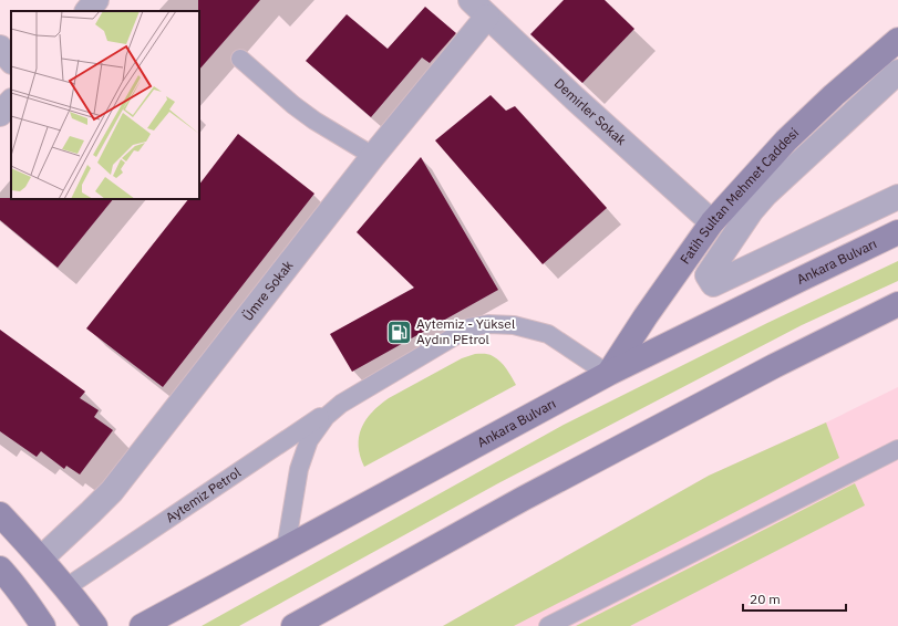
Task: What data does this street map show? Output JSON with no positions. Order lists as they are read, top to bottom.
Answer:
{
  "streets": {
    "main road": ["Fatih Sultan Mehmet Caddesi", "Ankara Bulvarı"],
    "street": ["Demirler Sokak", "Ümre Sokak"],
    "lane": ["Aytemiz Petrol"]
  },
  "crossings": [
    ["Demirler Sokak", "Fatih Sultan Mehmet Caddesi"],
    ["Demirler Sokak", "Ümre Sokak"],
    ["Fatih Sultan Mehmet Caddesi", "Ankara Bulvarı"],
    ["Fatih Sultan Mehmet Caddesi", "Aytemiz Petrol"],
    ["Ankara Bulvarı", "Aytemiz Petrol"]
  ],
  "places": {
    "fuel station": ["Aytemiz - Yüksel Aydın PEtrol"]
  },
  "scale_bar": "20 m"
}
